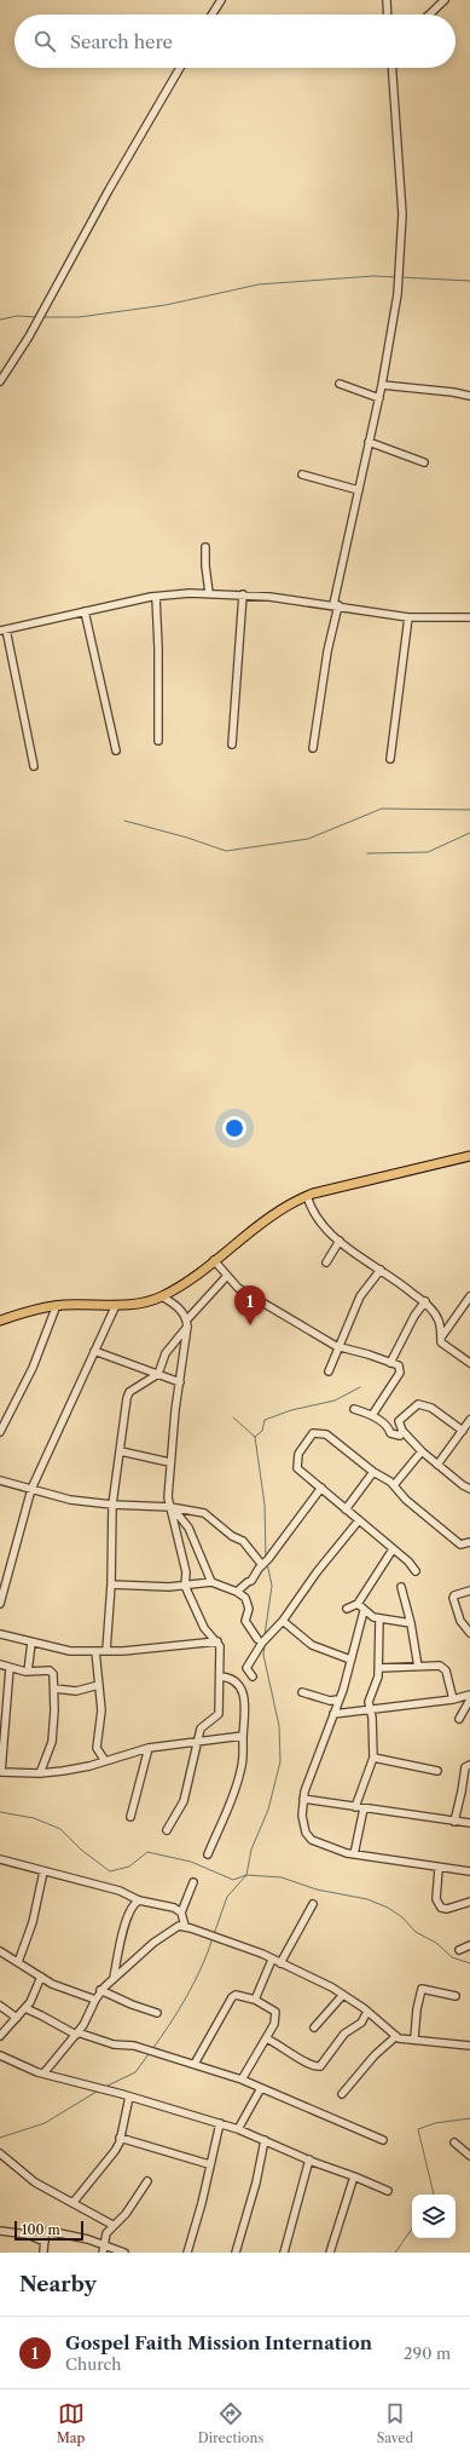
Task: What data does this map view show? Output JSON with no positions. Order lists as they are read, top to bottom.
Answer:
{
  "scale_bar": "100 m",
  "page": {
    "search": "Search here",
    "pins": "1",
    "scale": "100 m",
    "heading": "Nearby",
    "list": [
      {
        "mark": "1",
        "name": "Gospel Faith Mission Internation",
        "note": "Church",
        "value": "290 m"
      }
    ],
    "nav": ["Map", "Directions", "Saved"]
  }
}
